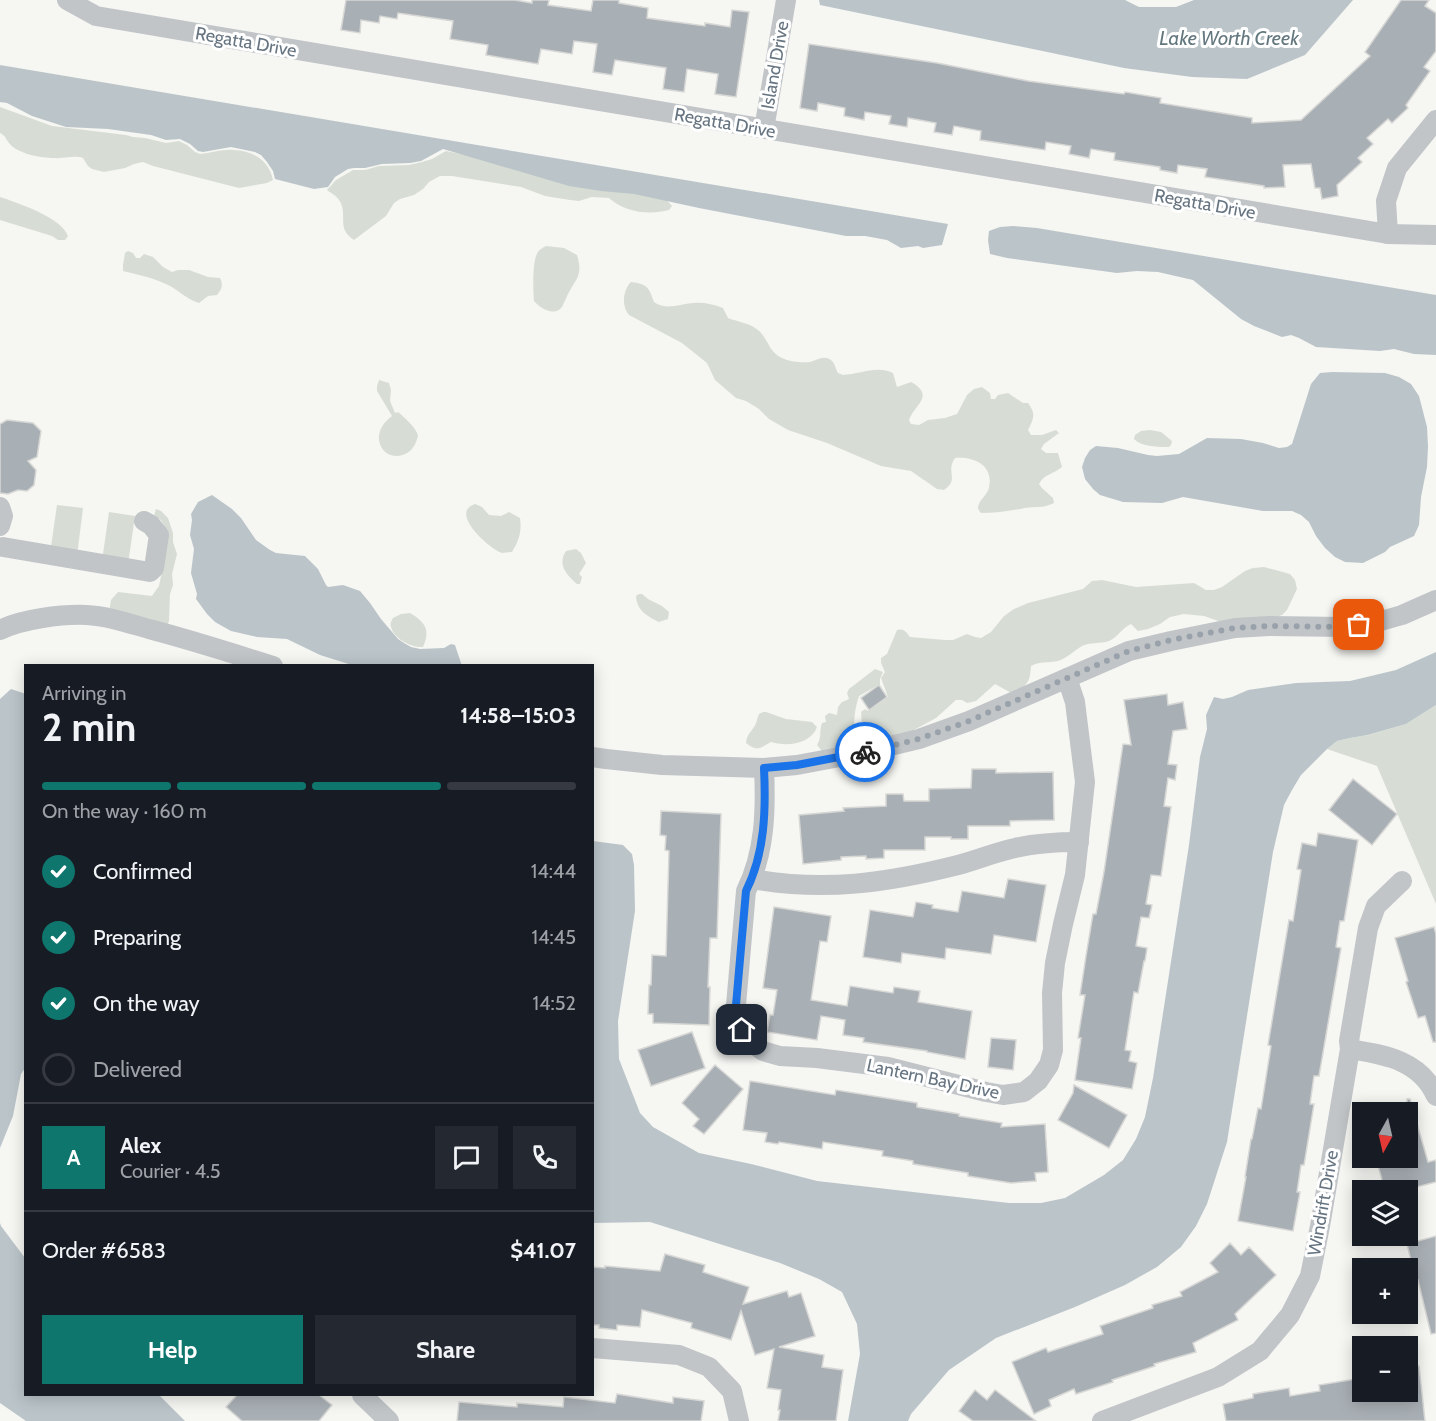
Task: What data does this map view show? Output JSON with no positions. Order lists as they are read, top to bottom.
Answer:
{
  "streets": {
    "street": [
      "Regatta Drive",
      "Island Drive",
      "Lantern Bay Drive",
      "Windrift Drive"
    ]
  },
  "crossings": [
    ["Regatta Drive", "Island Drive"]
  ],
  "water": ["Lake Worth Creek"],
  "north": "bottom",
  "page": {
    "heading": ["2 min", "Arriving in", "14:58–15:03"],
    "panel": [
      "Alex",
      "Courier · 4.5",
      "Order #6583",
      "$41.07"
    ],
    "bar": "On the way · 160 m",
    "list": [
      ["Confirmed", "14:44"],
      ["Preparing", "14:45"],
      ["On the way", "14:52"],
      "Delivered"
    ],
    "map_buttons": ["+", "−"],
    "round": "A",
    "buttons": ["Help", "Share"]
  }
}
